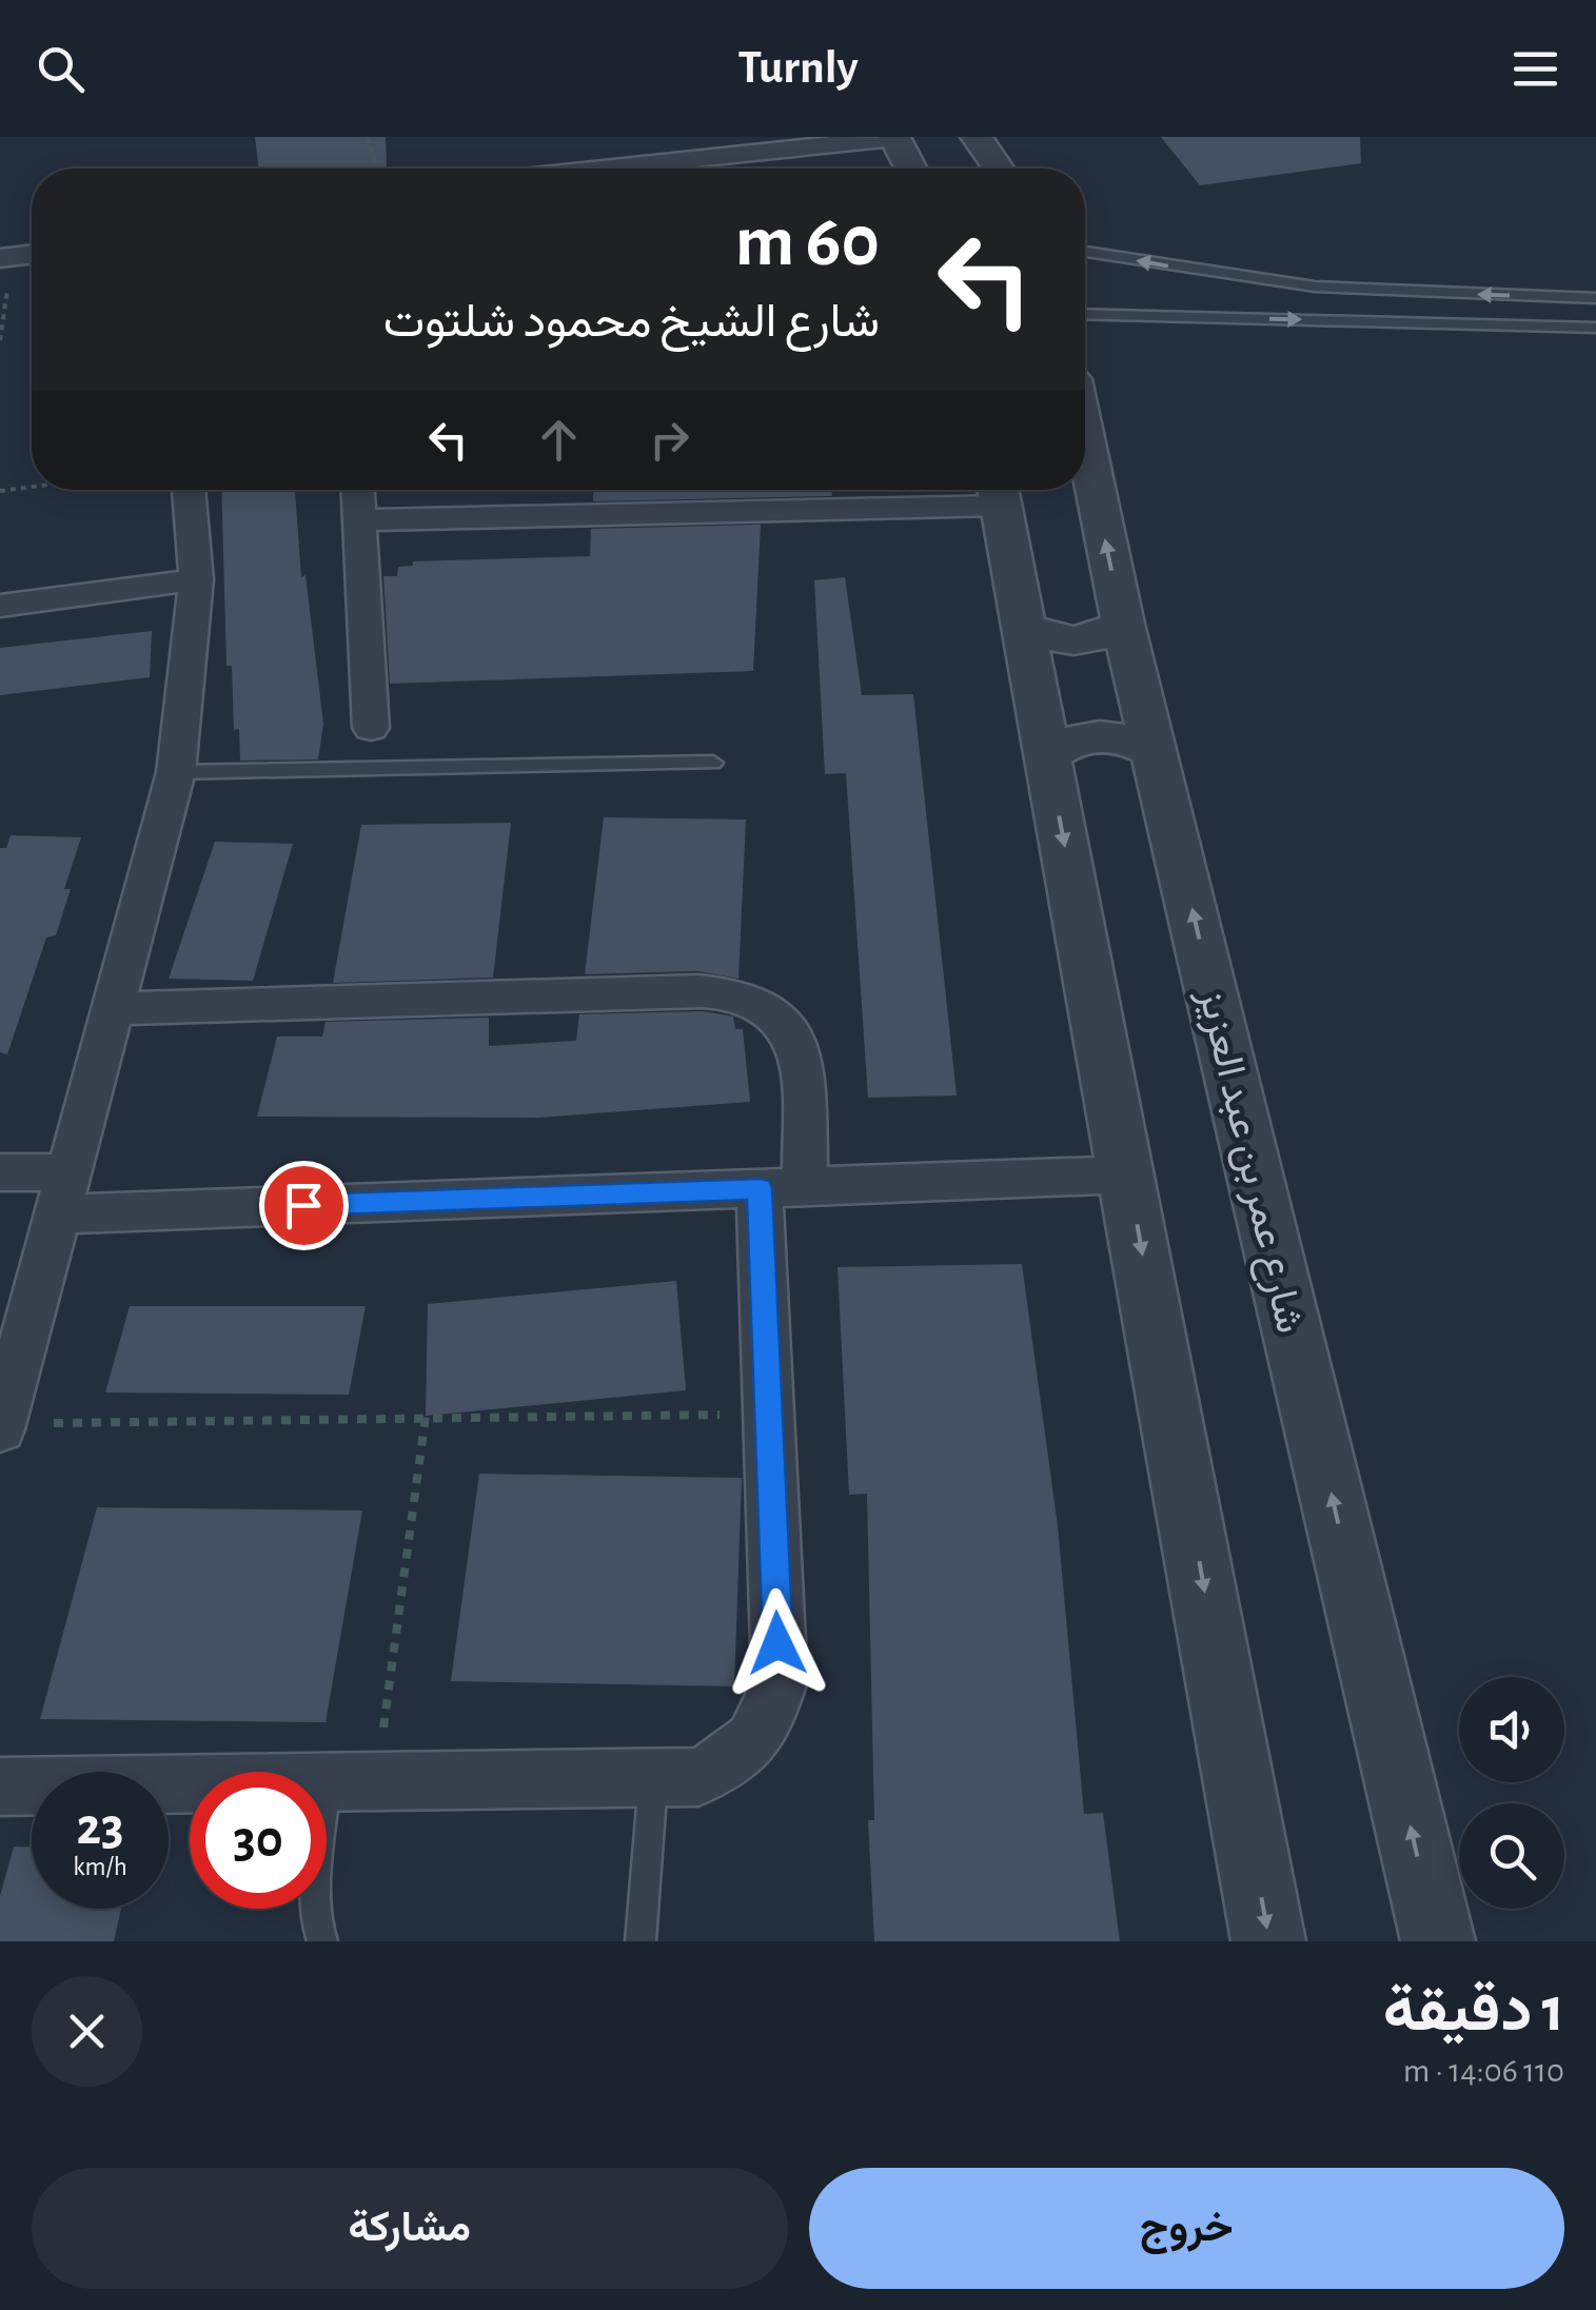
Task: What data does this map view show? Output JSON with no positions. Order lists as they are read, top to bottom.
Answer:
{
  "streets": {
    "street": ["شارع عمر بن عبد العزيز"]
  },
  "page": {
    "header": "Turnly",
    "turn": ["60 m", "شارع الشيخ محمود شلتوت"],
    "speed": "23 km/h",
    "limit": "30",
    "heading": ["1 دقيقة", "110 m · 14:06"],
    "buttons": ["خروج", "مشاركة"]
  }
}
